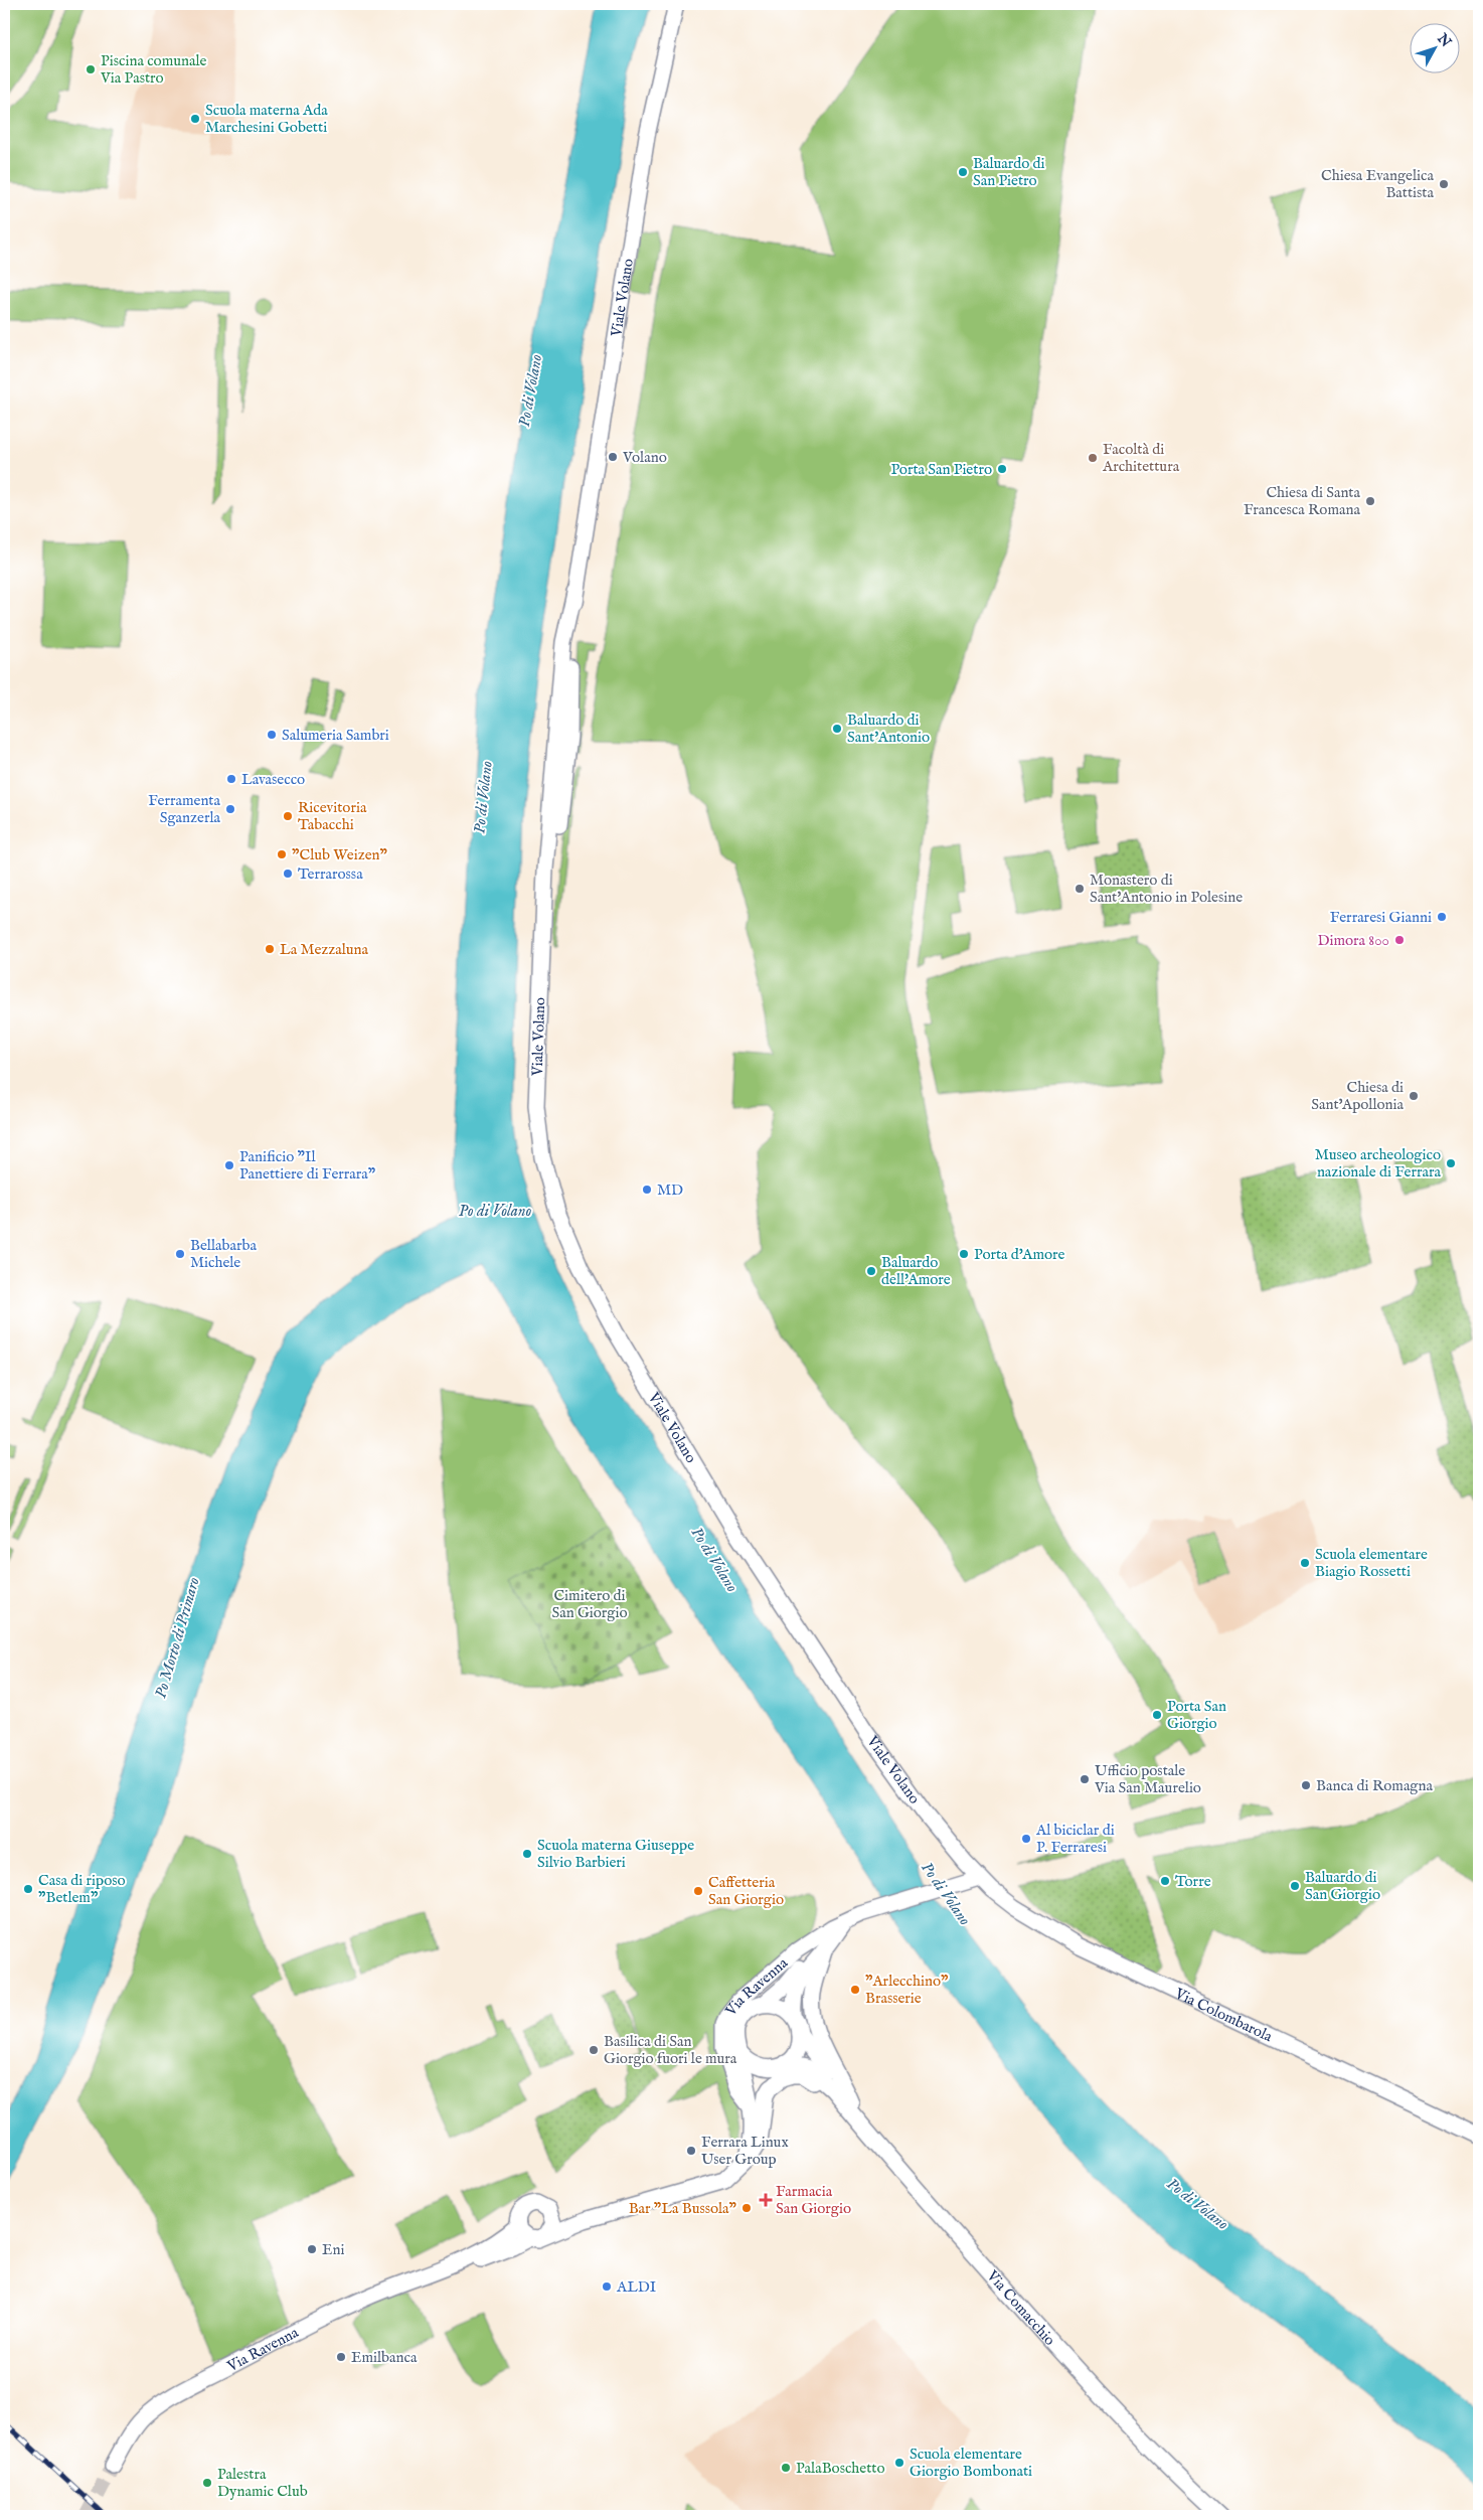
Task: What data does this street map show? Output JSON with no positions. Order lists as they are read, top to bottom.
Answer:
{
  "streets": {
    "main road": [
      "Viale Volano",
      "Via Ravenna",
      "Via Colombarola",
      "Via Comacchio"
    ]
  },
  "crossings": [
    ["Viale Volano", "Via Ravenna"],
    ["Viale Volano", "Via Colombarola"],
    ["Via Ravenna", "Via Colombarola"],
    ["Via Ravenna", "Via Comacchio"]
  ],
  "water": ["Po di Volano", "Po Morto di Primaro"],
  "parks": ["Cimitero di San Giorgio"],
  "places": {
    "other": [
      "Piscina comunale Via Pastro",
      "Scuola materna Ada Marchesini Gobetti",
      "Baluardo di San Pietro",
      "Chiesa Evangelica Battista",
      "Volano",
      "Facoltà di Architettura",
      "Porta San Pietro",
      "Chiesa di Santa Francesca Romana",
      "Baluardo di Sant'Antonio",
      "Salumeria Sambri",
      "Lavasecco",
      "Ferramenta Sganzerla",
      "Ricevitoria Tabacchi",
      "\"Club Weizen\"",
      "Terrarossa",
      "Monastero di Sant'Antonio in Polesine",
      "Ferraresi Gianni",
      "Dimora 800",
      "La Mezzaluna",
      "Chiesa di Sant'Apollonia",
      "Museo archeologico nazionale di Ferrara",
      "Panificio \"Il Panettiere di Ferrara\"",
      "MD",
      "Bellabarba Michele",
      "Porta d'Amore",
      "Baluardo dell'Amore",
      "Scuola elementare Biagio Rossetti",
      "Porta San Giorgio",
      "Ufficio postale Via San Maurelio",
      "Banca di Romagna",
      "Al biciclar di P. Ferraresi",
      "Scuola materna Giuseppe Silvio Barbieri",
      "Torre",
      "Baluardo di San Giorgio",
      "Casa di riposo \"Betlem\"",
      "Caffetteria San Giorgio",
      "\"Arlecchino\" Brasserie",
      "Basilica di San Giorgio fuori le mura",
      "Ferrara Linux User Group",
      "Bar \"La Bussola\"",
      "Eni",
      "ALDI",
      "Emilbanca",
      "Scuola elementare Giorgio Bombonati",
      "PalaBoschetto",
      "Palestra Dynamic Club"
    ],
    "health": ["Farmacia San Giorgio"]
  },
  "north": "top right"
}
